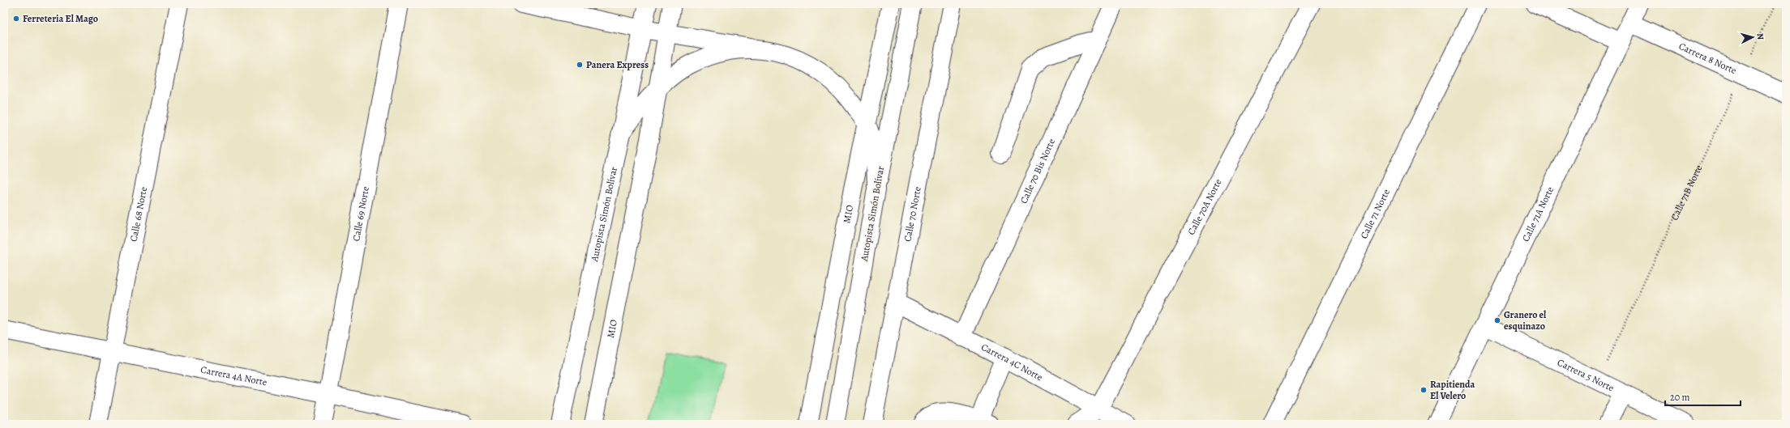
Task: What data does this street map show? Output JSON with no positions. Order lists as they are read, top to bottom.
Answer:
{
  "streets": {
    "main road": [
      "Carrera 8 Norte",
      "Calle 70 Bis Norte",
      "Calle 70A Norte",
      "Calle 68 Norte",
      "Autopista Simón Bolívar",
      "MIO",
      "Calle 71 Norte",
      "Calle 69 Norte",
      "Calle 70 Norte",
      "Calle 71A Norte",
      "Carrera 4C Norte",
      "Carrera 5 Norte",
      "Carrera 4A Norte"
    ],
    "path": ["Calle 71B Norte"]
  },
  "crossings": [
    ["Carrera 8 Norte", "Calle 71B Norte"],
    ["Carrera 8 Norte", "Calle 71A Norte"],
    ["Calle 70 Bis Norte", "Carrera 4C Norte"],
    ["Calle 71B Norte", "Carrera 5 Norte"],
    ["Calle 70A Norte", "Carrera 4C Norte"],
    ["Calle 68 Norte", "Carrera 4A Norte"],
    ["Calle 69 Norte", "Carrera 4A Norte"],
    ["Calle 70 Norte", "Carrera 4C Norte"],
    ["Calle 71A Norte", "Carrera 5 Norte"]
  ],
  "places": [
    "Ferreteria El Mago",
    "Panera Express",
    "Granero el esquinazo",
    "Rapitienda El Velero"
  ],
  "scale_bar": "20 m",
  "north": "right"
}
